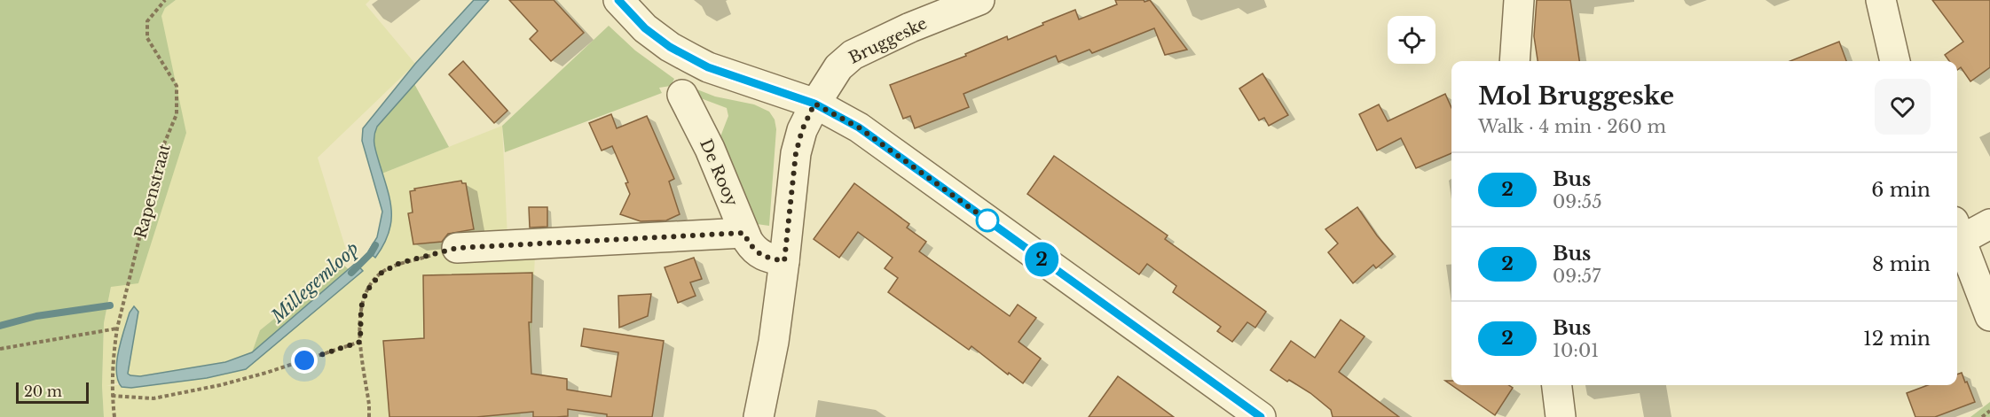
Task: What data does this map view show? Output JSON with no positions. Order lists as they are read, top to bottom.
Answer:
{
  "streets": {
    "street": ["Bruggeske", "De Rooy"],
    "path": ["Rapenstraat"]
  },
  "water": ["Millegemloop"],
  "lines": ["bus line 2"],
  "scale_bar": "20 m",
  "page": {
    "on_map": "2",
    "heading": ["Mol Bruggeske", "Walk · 4 min · 260 m"],
    "list": [
      {
        "mark": "2",
        "name": "Bus",
        "note": "09:55",
        "value": "6 min"
      },
      {
        "mark": "2",
        "name": "Bus",
        "note": "09:57",
        "value": "8 min"
      },
      {
        "mark": "2",
        "name": "Bus",
        "note": "10:01",
        "value": "12 min"
      }
    ],
    "scale": "20 m"
  }
}
